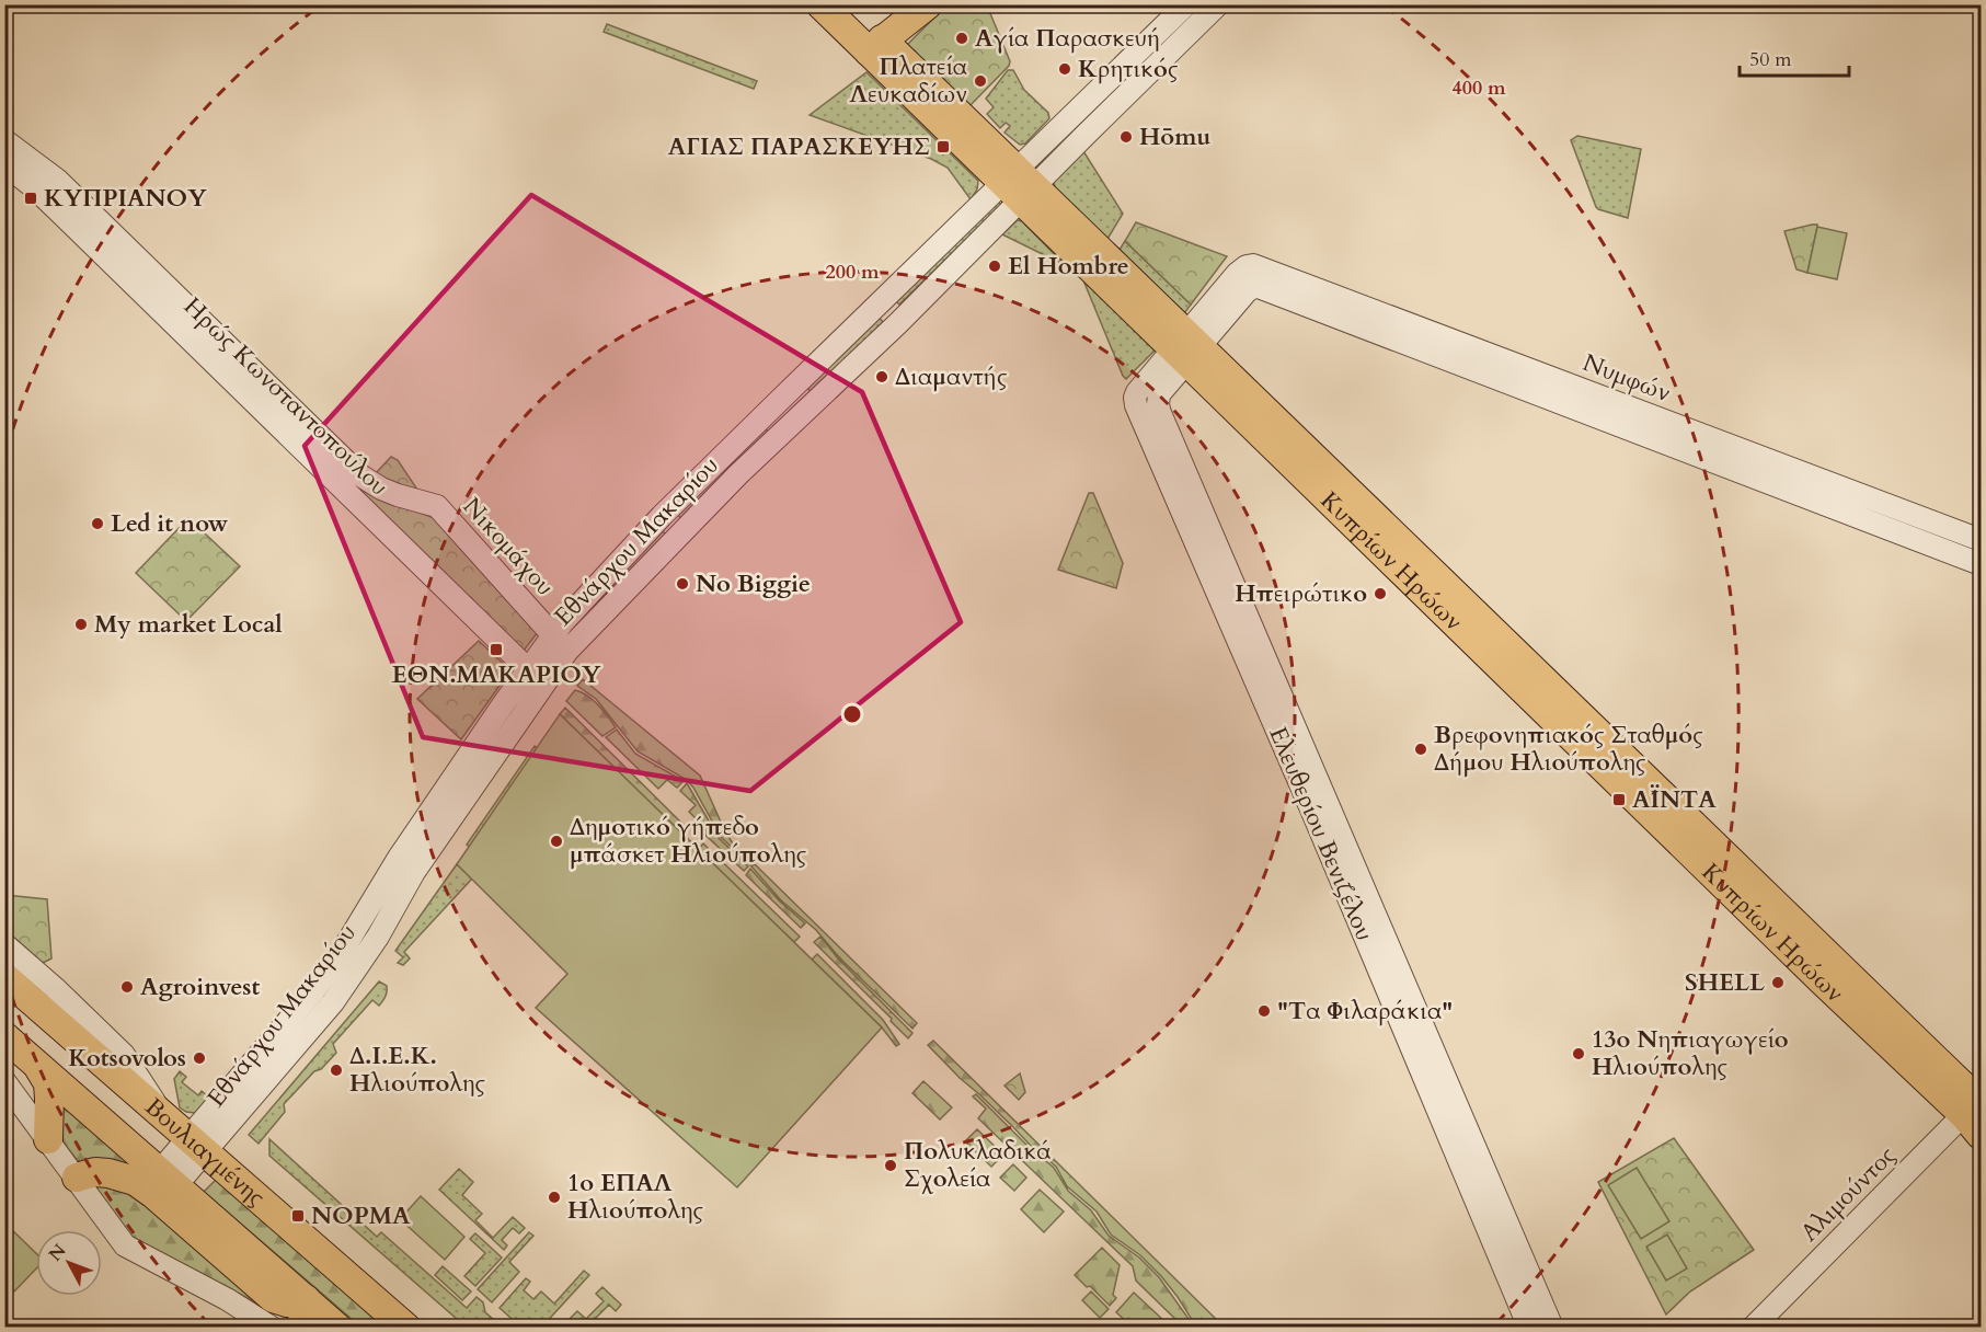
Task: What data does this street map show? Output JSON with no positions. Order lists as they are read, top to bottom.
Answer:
{
  "streets": {
    "main road": ["Κυπρίων Ηρώων", "Βουλιαγμένης"],
    "street": [
      "Νυμφών",
      "Ηρώς Κωνσταντοπούλου",
      "Εθνάρχου Μακαρίου",
      "Νικομάχου",
      "Ελευθερίου Βενιζέλου",
      "Αλιμούντος"
    ]
  },
  "crossings": [
    ["Ηρώς Κωνσταντοπούλου", "Εθνάρχου Μακαρίου"],
    ["Ηρώς Κωνσταντοπούλου", "Νικομάχου"],
    ["Εθνάρχου Μακαρίου", "Νικομάχου"],
    ["Εθνάρχου Μακαρίου", "Κυπρίων Ηρώων"],
    ["Εθνάρχου Μακαρίου", "Βουλιαγμένης"],
    ["Κυπρίων Ηρώων", "Ελευθερίου Βενιζέλου"],
    ["Κυπρίων Ηρώων", "Αλιμούντος"]
  ],
  "places": {
    "other": [
      "Αγία Παρασκευή",
      "Κρητικός",
      "Πλατεία Λευκαδίων",
      "Hōmu",
      "El Hombre",
      "Διαμαντής",
      "Led it now",
      "Νο Biggie",
      "Ηπειρώτικο",
      "My market Local",
      "Βρεφονηπιακός Σταθμός Δήμου Ηλιούπολης",
      "Δημοτικό γήπεδο μπάσκετ Ηλιούπολης",
      "SHELL",
      "Agroinvest",
      "\"Τα Φιλαράκια\"",
      "13ο Νηπιαγωγείο Ηλιούπολης",
      "Kotsovolos",
      "Δ.Ι.Ε.Κ. Ηλιούπολης",
      "Πολυκλαδικά Σχολεία",
      "1ο ΕΠΑΛ Ηλιούπολης"
    ],
    "transit": [
      "ΑΓΙΑΣ ΠΑΡΑΣΚΕΥΗΣ",
      "ΚΥΠΡΙΑΝΟΥ",
      "ΕΘΝ.ΜΑΚΑΡΙΟΥ",
      "ΑΪ́ΝΤΑ",
      "ΝΟΡΜΑ"
    ]
  },
  "scale_bar": "50 m",
  "north": "top left",
  "rings": ["400 m", "200 m"]
}
